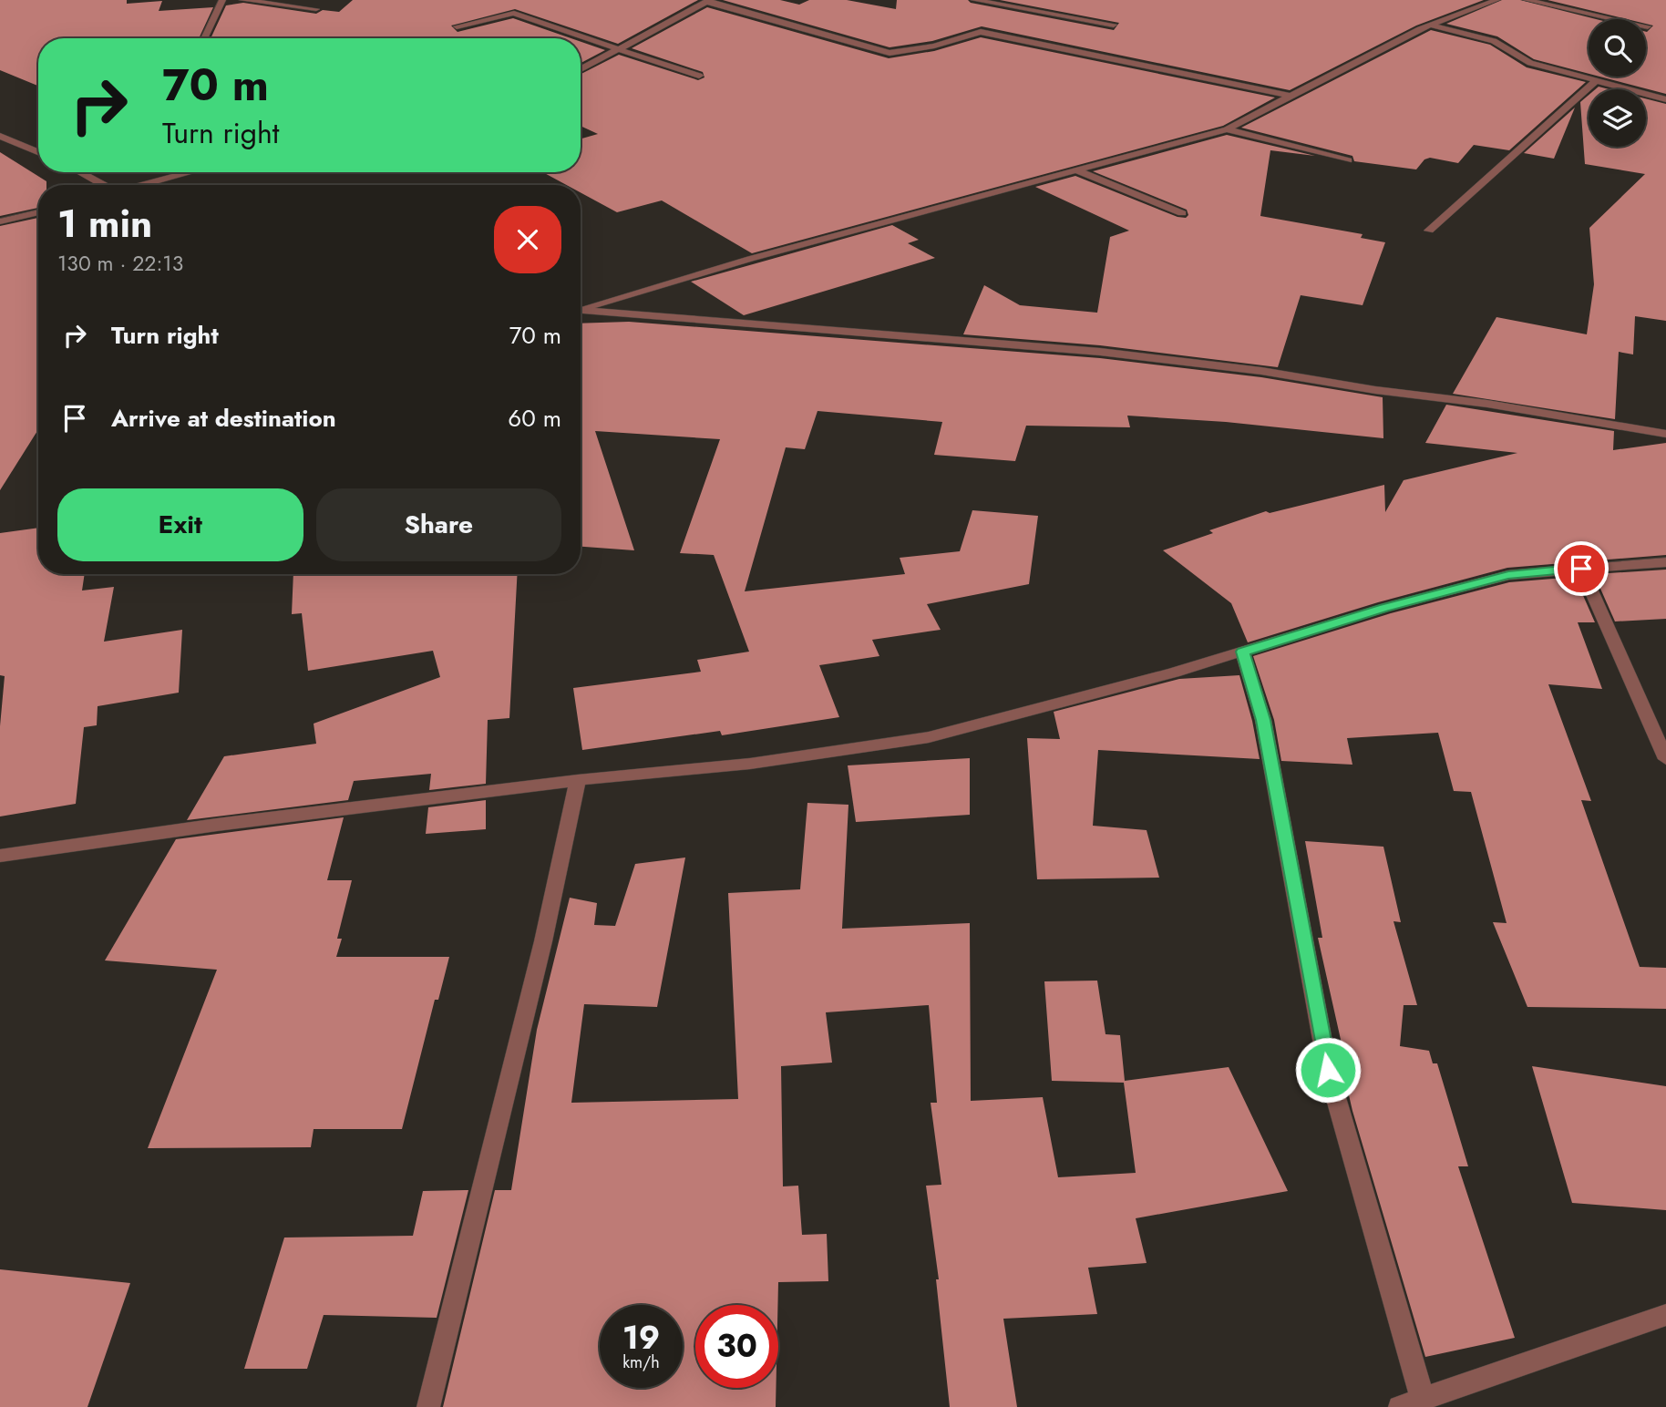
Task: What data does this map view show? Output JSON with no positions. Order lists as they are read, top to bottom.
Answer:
{
  "page": {
    "turn": ["70 m", "Turn right"],
    "heading": ["1 min", "130 m · 22:13"],
    "list": [
      {
        "name": "Turn right",
        "value": "70 m"
      },
      {
        "name": "Arrive at destination",
        "value": "60 m"
      }
    ],
    "buttons": ["Exit", "Share"],
    "speed": "19 km/h",
    "limit": "30"
  }
}
